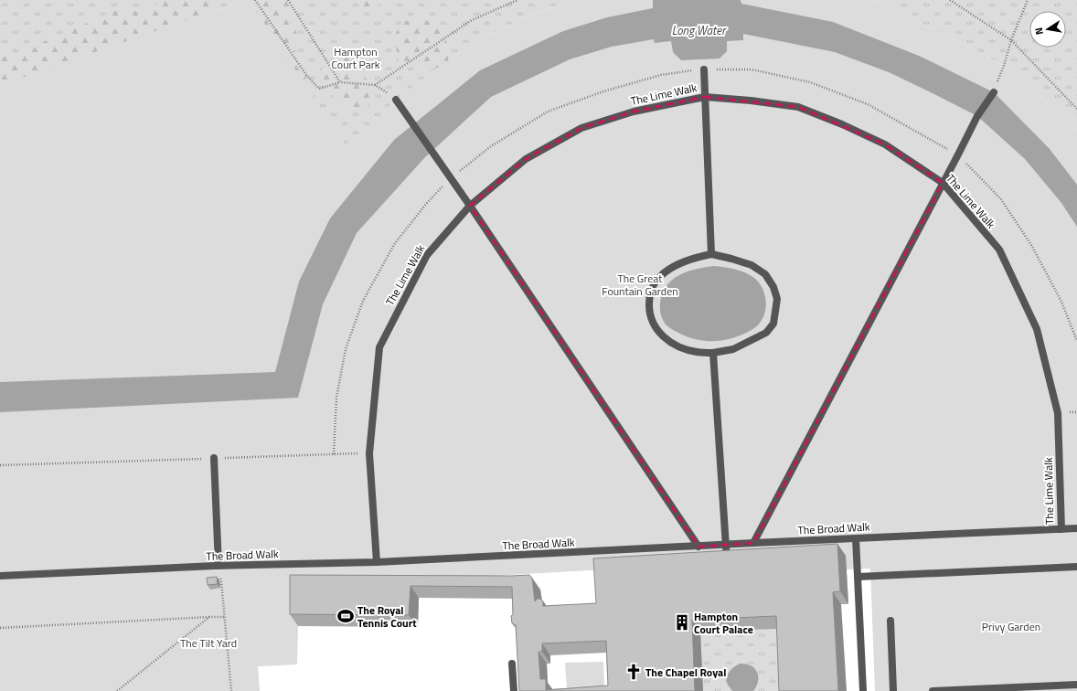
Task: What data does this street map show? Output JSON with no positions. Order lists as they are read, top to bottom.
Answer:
{
  "streets": {
    "street": ["The Lime Walk", "The Broad Walk"]
  },
  "crossings": [
    ["The Lime Walk", "The Broad Walk"]
  ],
  "water": ["Long Water"],
  "parks": [
    "Hampton Court Park",
    "The Great Fountain Garden",
    "Privy Garden",
    "The Tilt Yard"
  ],
  "places": {
    "sports": ["The Royal Tennis Court"],
    "building": ["Hampton Court Palace"],
    "church": ["The Chapel Royal"]
  },
  "north": "left"
}
